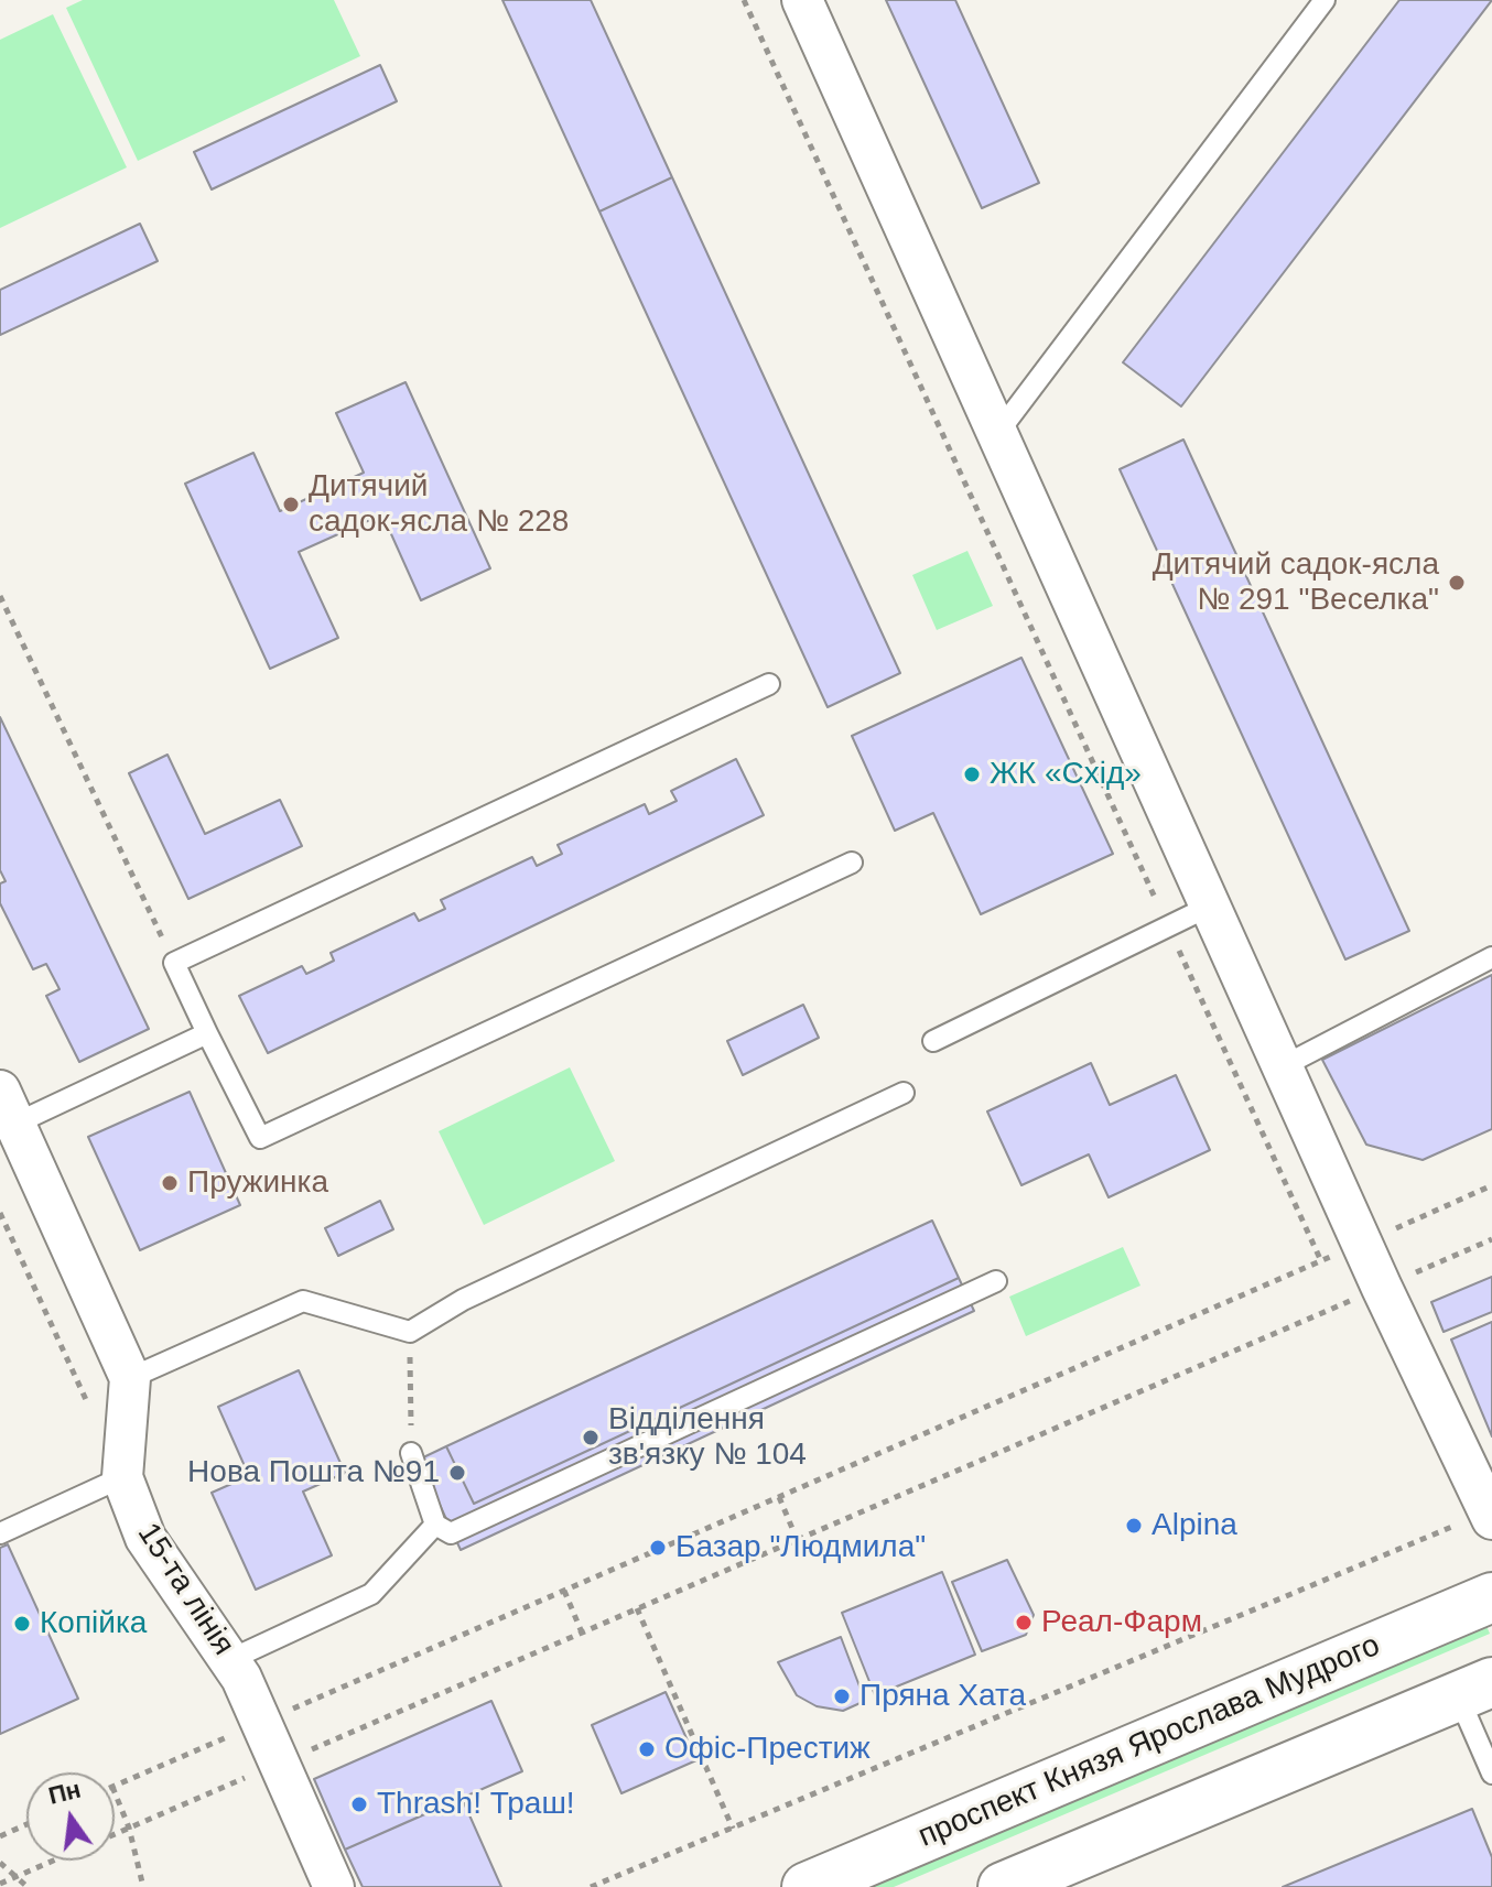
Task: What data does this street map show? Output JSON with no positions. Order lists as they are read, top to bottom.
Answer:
{
  "streets": {
    "main road": ["проспект Князя Ярослава Мудрого"],
    "street": ["15-та лінія"]
  },
  "places": [
    "Дитячий садок-ясла № 228",
    "Дитячий садок-ясла № 291 \"Веселка\"",
    "ЖК «Схід»",
    "Пружинка",
    "Відділення зв'язку № 104",
    "Нова Пошта №91",
    "Alpina",
    "Базар \"Людмила\"",
    "Реал-Фарм",
    "Копійка",
    "Пряна Хата",
    "Офіс-Престиж",
    "Thrash! Траш!"
  ],
  "north": "top"
}
